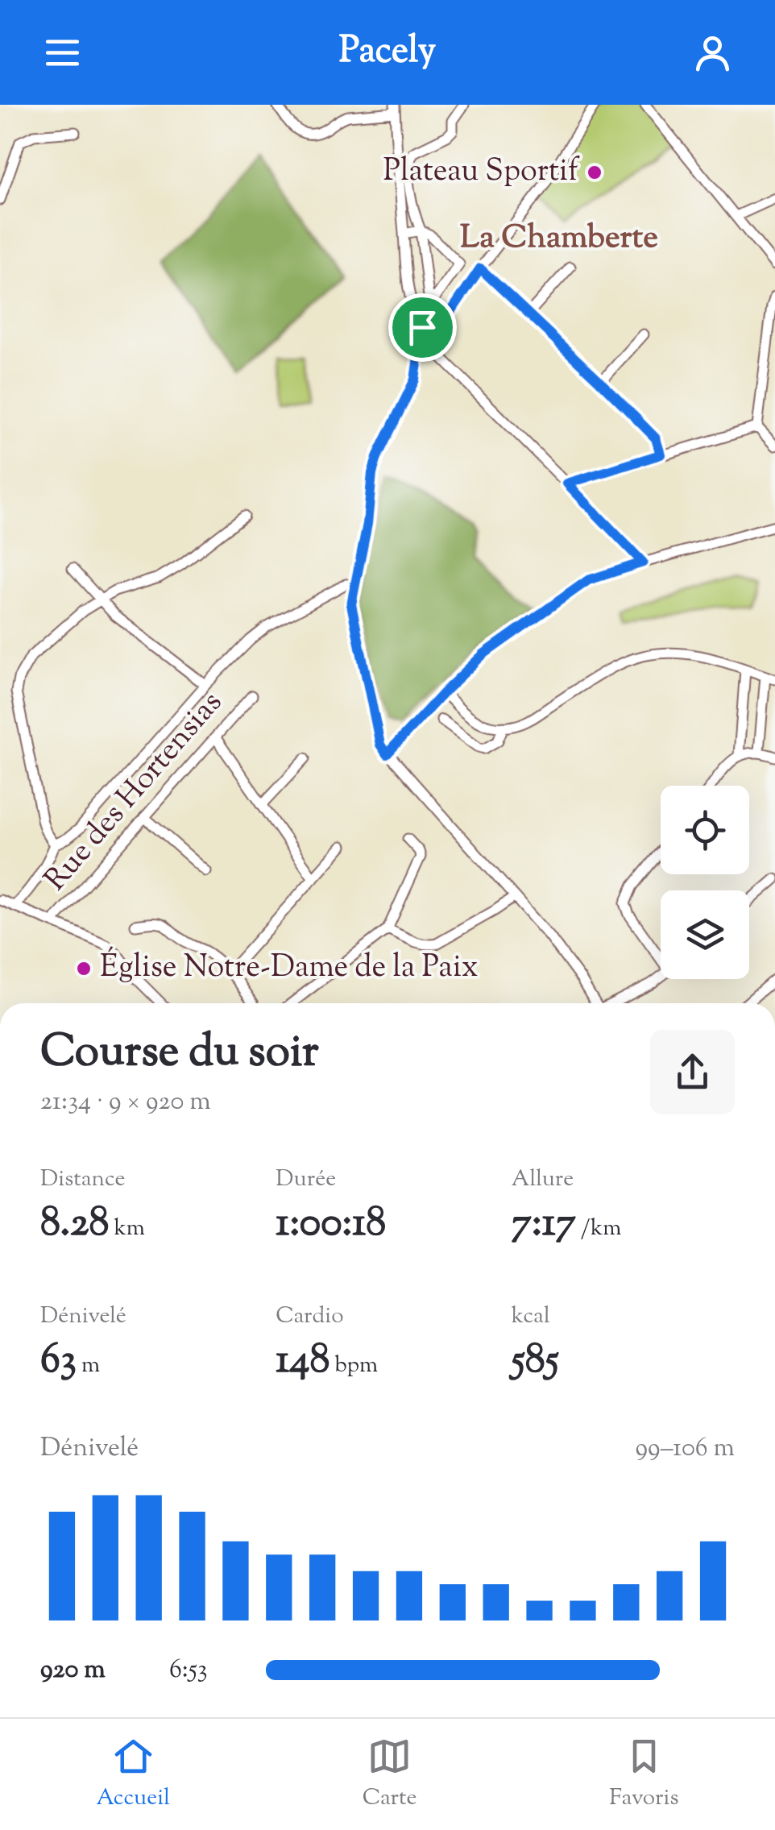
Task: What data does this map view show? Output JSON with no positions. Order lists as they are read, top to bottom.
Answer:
{
  "streets": {
    "street": ["Rue des Hortensias"]
  },
  "districts": ["La Chamberte"],
  "places": ["Plateau Sportif", "Église Notre-Dame de la Paix"],
  "page": {
    "header": "Pacely",
    "heading": ["Course du soir", "21:34 · 9 × 920 m"],
    "stats": [
      ["Distance", "8.28 km"],
      ["Durée", "1:00:18"],
      ["Allure", "7:17 /km"],
      ["Dénivelé", "63 m"],
      ["Cardio", "148 bpm"],
      ["kcal", "585"]
    ],
    "chart": ["Dénivelé", "99–106 m"],
    "list": [
      {
        "name": "920 m",
        "note": "6:53"
      }
    ],
    "tabs": ["Accueil", "Carte", "Favoris"]
  }
}
